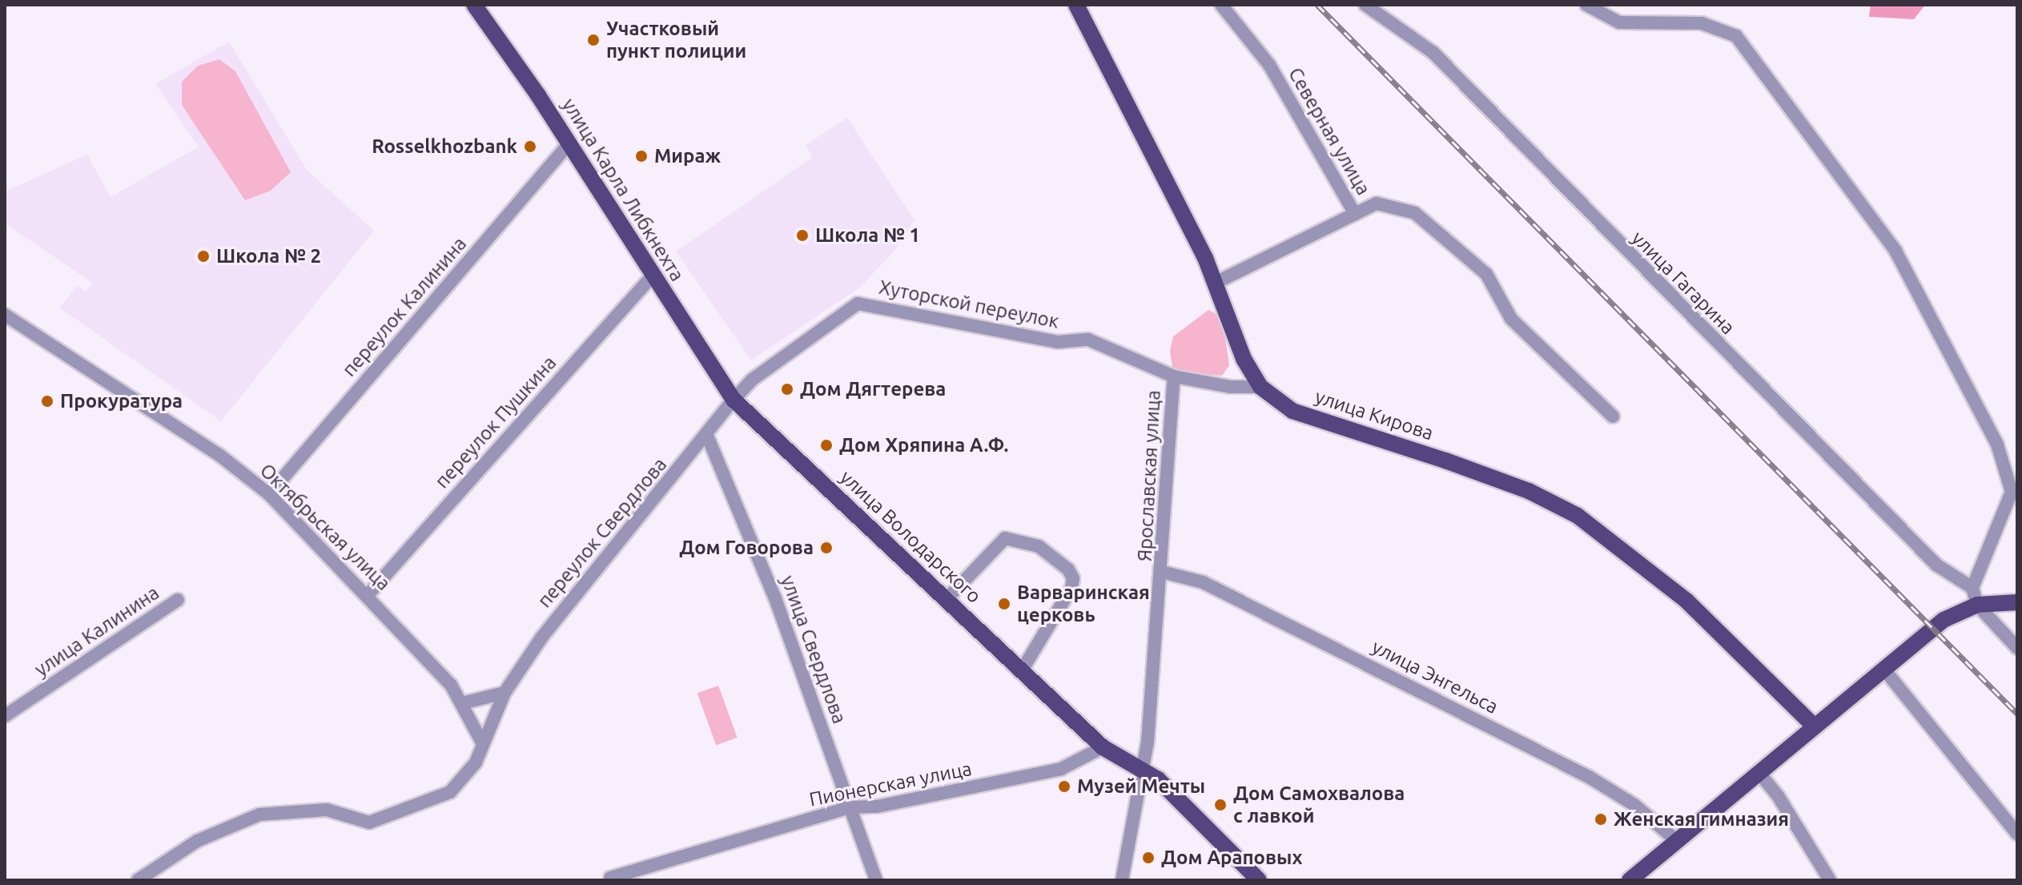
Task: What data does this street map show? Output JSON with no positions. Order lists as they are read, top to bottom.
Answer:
{
  "streets": {
    "main road": ["улица Карла Либкнехта", "улица Кирова", "улица Володарского"],
    "street": [
      "Северная улица",
      "улица Гагарина",
      "Хуторской переулок",
      "переулок Калинина",
      "переулок Пушкина",
      "Ярославская улица",
      "Октябрьская улица",
      "переулок Свердлова",
      "улица Калинина",
      "улица Свердлова",
      "улица Энгельса",
      "Пионерская улица"
    ]
  },
  "crossings": [
    ["улица Карла Либкнехта", "Хуторской переулок"],
    ["улица Карла Либкнехта", "переулок Калинина"],
    ["улица Карла Либкнехта", "переулок Пушкина"],
    ["улица Карла Либкнехта", "переулок Свердлова"],
    ["улица Карла Либкнехта", "улица Володарского"],
    ["Хуторской переулок", "улица Кирова"],
    ["Хуторской переулок", "Ярославская улица"],
    ["Хуторской переулок", "переулок Свердлова"],
    ["Хуторской переулок", "улица Володарского"],
    ["переулок Калинина", "Октябрьская улица"],
    ["переулок Пушкина", "Октябрьская улица"],
    ["Ярославская улица", "улица Володарского"],
    ["Ярославская улица", "улица Энгельса"],
    ["Октябрьская улица", "переулок Свердлова"],
    ["переулок Свердлова", "улица Володарского"],
    ["переулок Свердлова", "улица Свердлова"],
    ["улица Володарского", "Пионерская улица"],
    ["улица Свердлова", "Пионерская улица"]
  ],
  "places": [
    "Участковый пункт полиции",
    "Rosselkhozbank",
    "Мираж",
    "Школа № 1",
    "Школа № 2",
    "Дом Дягтерева",
    "Прокуратура",
    "Дом Хряпина А.Ф.",
    "Дом Говорова",
    "Варваринская церковь",
    "Музей Мечты",
    "Дом Самохвалова с лавкой",
    "Женская гимназия",
    "Дом Араповых"
  ]
}
